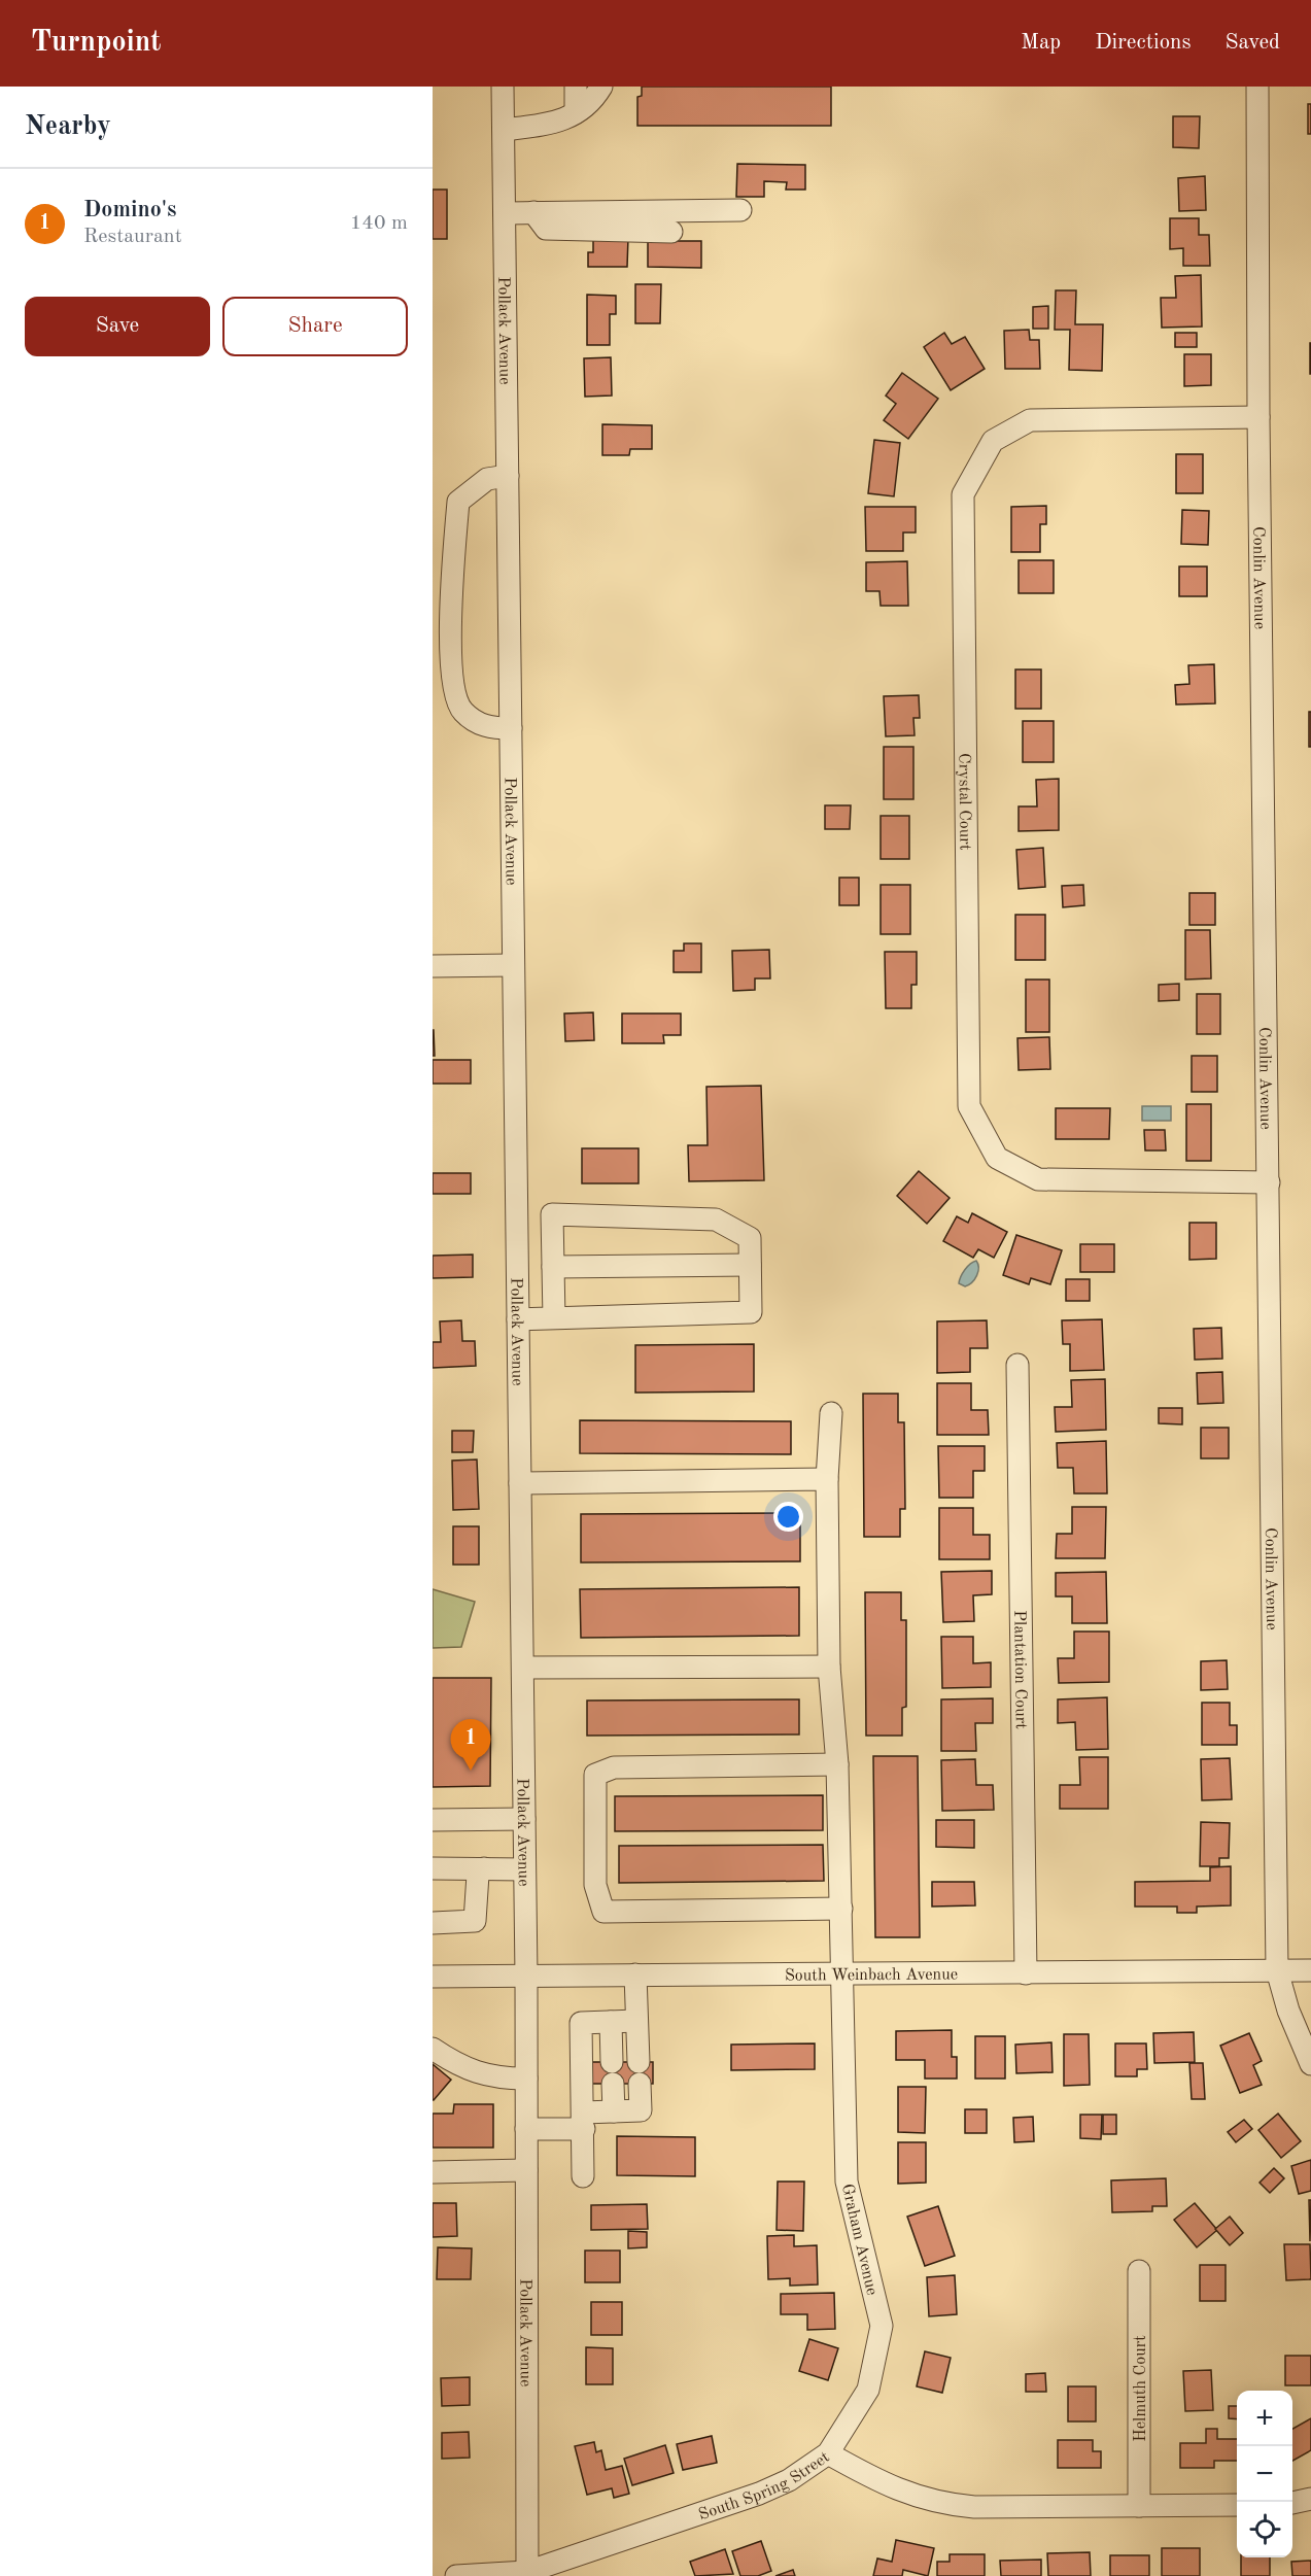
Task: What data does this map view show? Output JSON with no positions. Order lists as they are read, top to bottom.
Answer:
{
  "streets": {
    "street": [
      "Pollack Avenue",
      "Conlin Avenue",
      "Crystal Court",
      "Plantation Court",
      "South Weinbach Avenue",
      "Graham Avenue",
      "Helmuth Court",
      "South Spring Street"
    ]
  },
  "crossings": [
    ["Pollack Avenue", "South Weinbach Avenue"],
    ["Pollack Avenue", "South Spring Street"],
    ["Conlin Avenue", "Crystal Court"],
    ["Conlin Avenue", "South Weinbach Avenue"],
    ["Plantation Court", "South Weinbach Avenue"],
    ["South Weinbach Avenue", "Graham Avenue"],
    ["Graham Avenue", "South Spring Street"],
    ["Helmuth Court", "South Spring Street"]
  ],
  "page": {
    "header": "Turnpoint",
    "nav": ["Map", "Directions", "Saved"],
    "heading": "Nearby",
    "list": [
      {
        "mark": "1",
        "name": "Domino's",
        "note": "Restaurant",
        "value": "140 m"
      }
    ],
    "buttons": ["Save", "Share"],
    "pins": "1",
    "map_buttons": ["+", "−"]
  }
}
